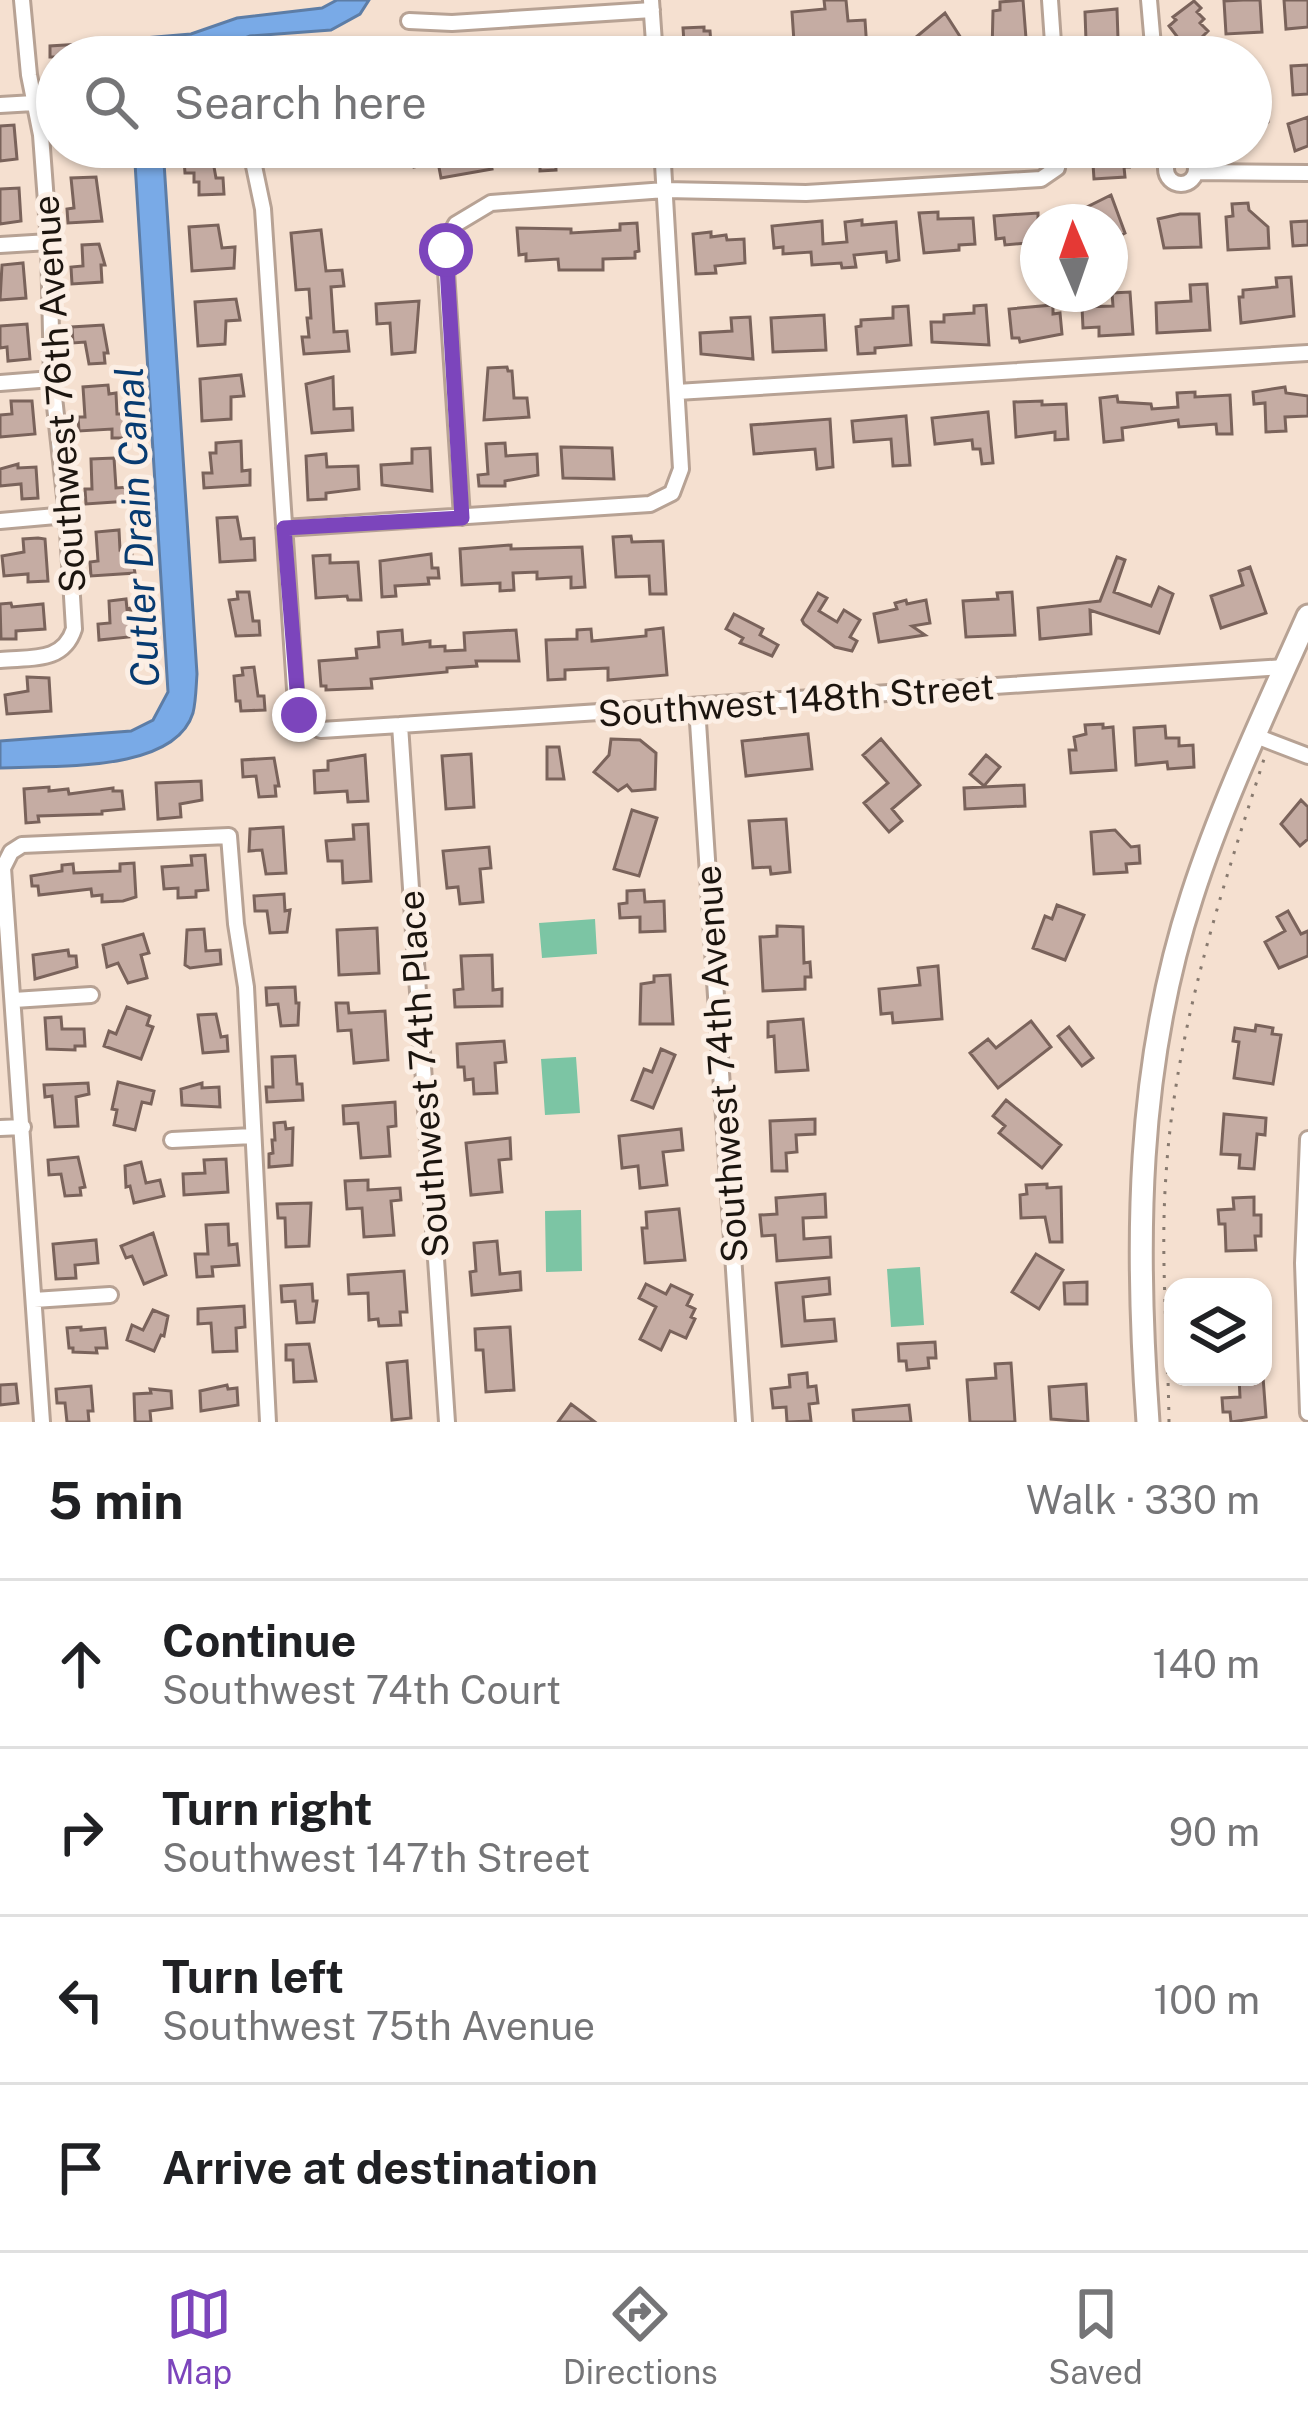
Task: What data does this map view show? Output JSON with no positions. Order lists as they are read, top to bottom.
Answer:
{
  "streets": {
    "street": [
      "Southwest 76th Avenue",
      "Southwest 148th Street",
      "Southwest 74th Avenue",
      "Southwest 74th Place"
    ]
  },
  "crossings": [
    ["Southwest 148th Street", "Southwest 74th Avenue"],
    ["Southwest 148th Street", "Southwest 74th Place"]
  ],
  "water": ["Cutler Drain Canal"],
  "north": "top",
  "page": {
    "search": "Search here",
    "heading": ["5 min", "Walk · 330 m"],
    "list": [
      ["Continue", "Southwest 74th Court", "140 m"],
      ["Turn right", "Southwest 147th Street", "90 m"],
      ["Turn left", "Southwest 75th Avenue", "100 m"],
      "Arrive at destination"
    ],
    "nav": ["Map", "Directions", "Saved"]
  }
}
